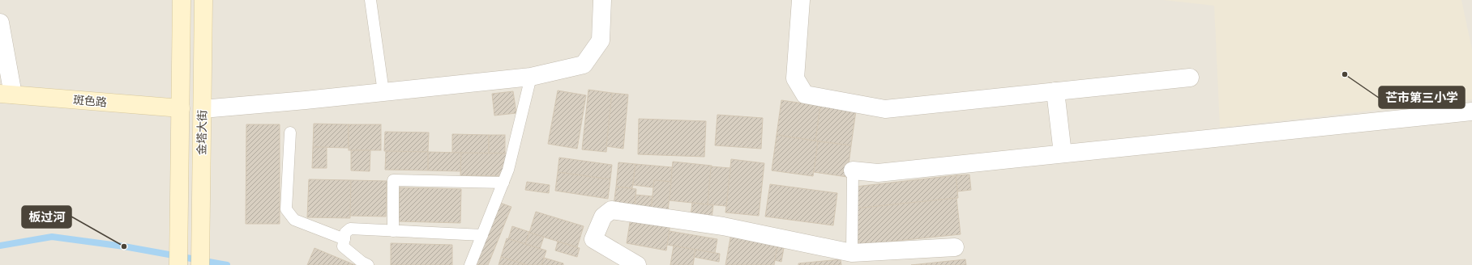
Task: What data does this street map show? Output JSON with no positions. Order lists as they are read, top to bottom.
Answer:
{
  "streets": {
    "main road": ["斑色路", "金塔大街"]
  },
  "crossings": [
    ["斑色路", "金塔大街"]
  ],
  "places": ["芒市第三小学", "板过河"]
}
